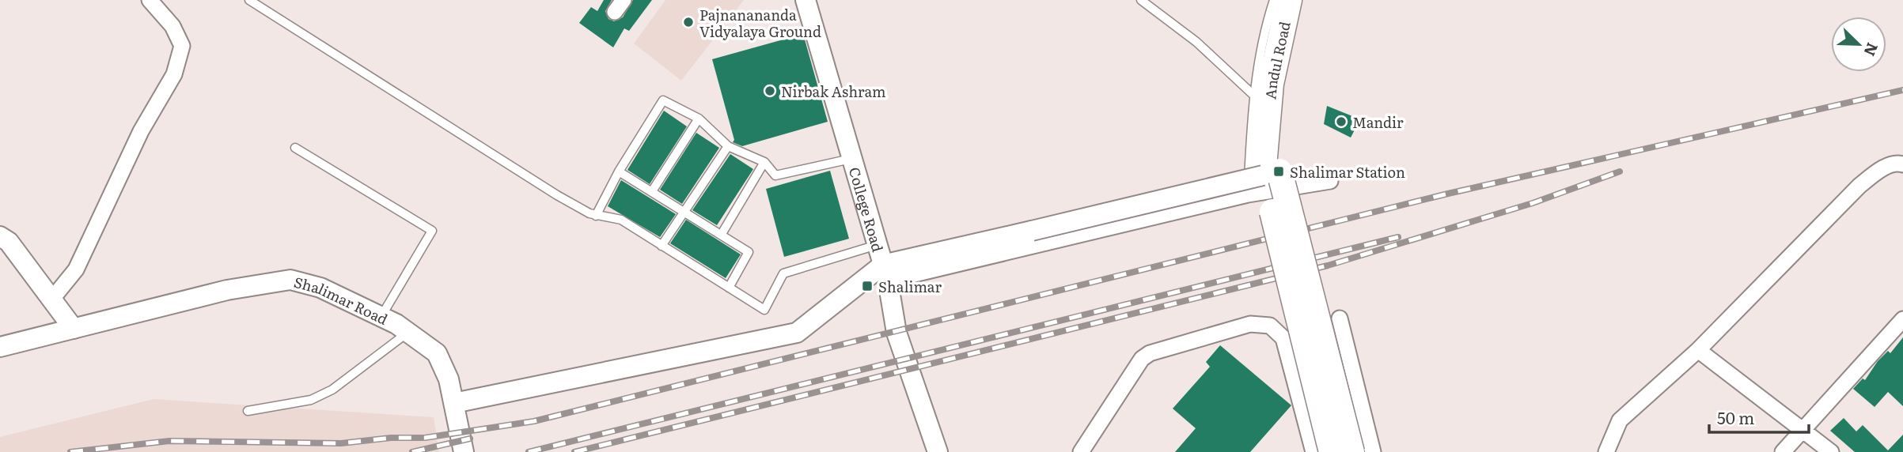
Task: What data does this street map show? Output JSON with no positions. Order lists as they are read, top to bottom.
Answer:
{
  "streets": {
    "main road": ["Andul Road"],
    "street": ["College Road", "Shalimar Road"]
  },
  "places": {
    "other": ["Pajnanananda Vidyalaya Ground", "Nirbak Ashram", "Mandir"],
    "transit": ["Shalimar Station", "Shalimar"]
  },
  "scale_bar": "50 m",
  "north": "bottom right"
}
